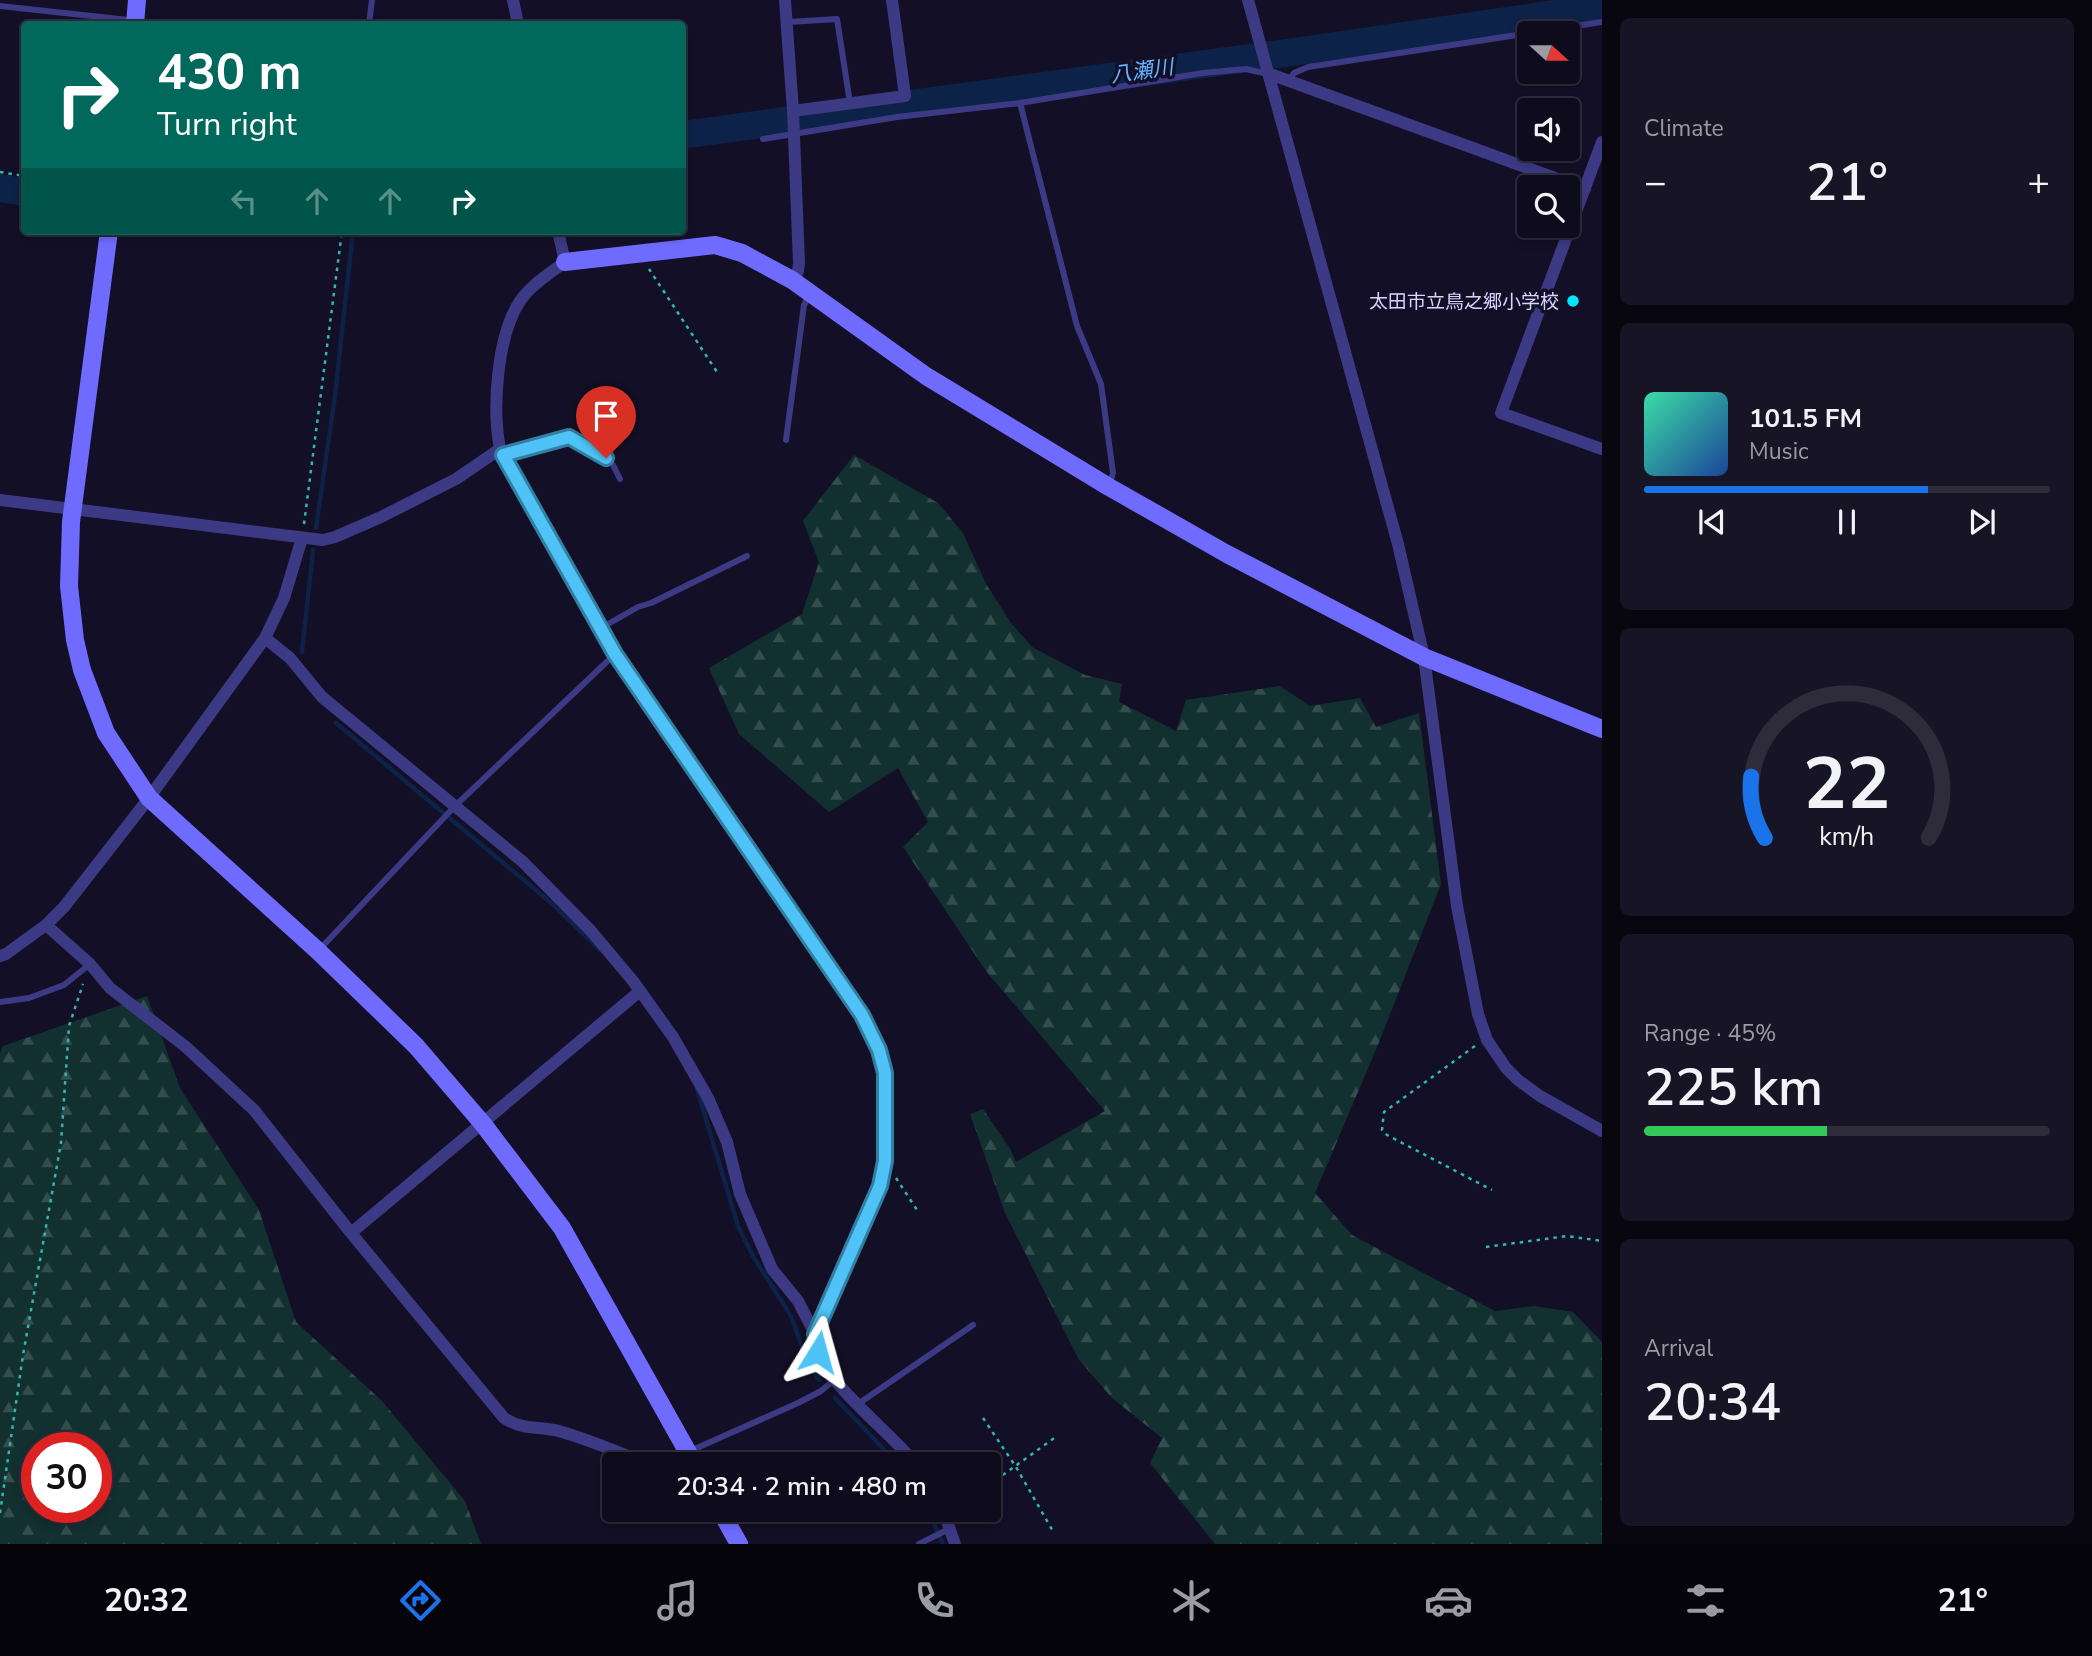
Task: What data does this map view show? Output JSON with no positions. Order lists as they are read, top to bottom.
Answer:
{
  "water": ["八瀬川"],
  "places": ["太田市立鳥之郷小学校"],
  "north": "right",
  "page": {
    "tile": [
      "Climate",
      ["Range · 45%", "225 km"],
      ["Arrival", "20:34"]
    ],
    "turn": ["430 m", "Turn right"],
    "heat": ["−", "21°", "+"],
    "song": ["101.5 FM", "Music"],
    "limit": "30",
    "trip": "20:34 · 2 min · 480 m",
    "tabs": ["20:32", "21°"],
    "gauge": ["22", "km/h"]
  }
}
